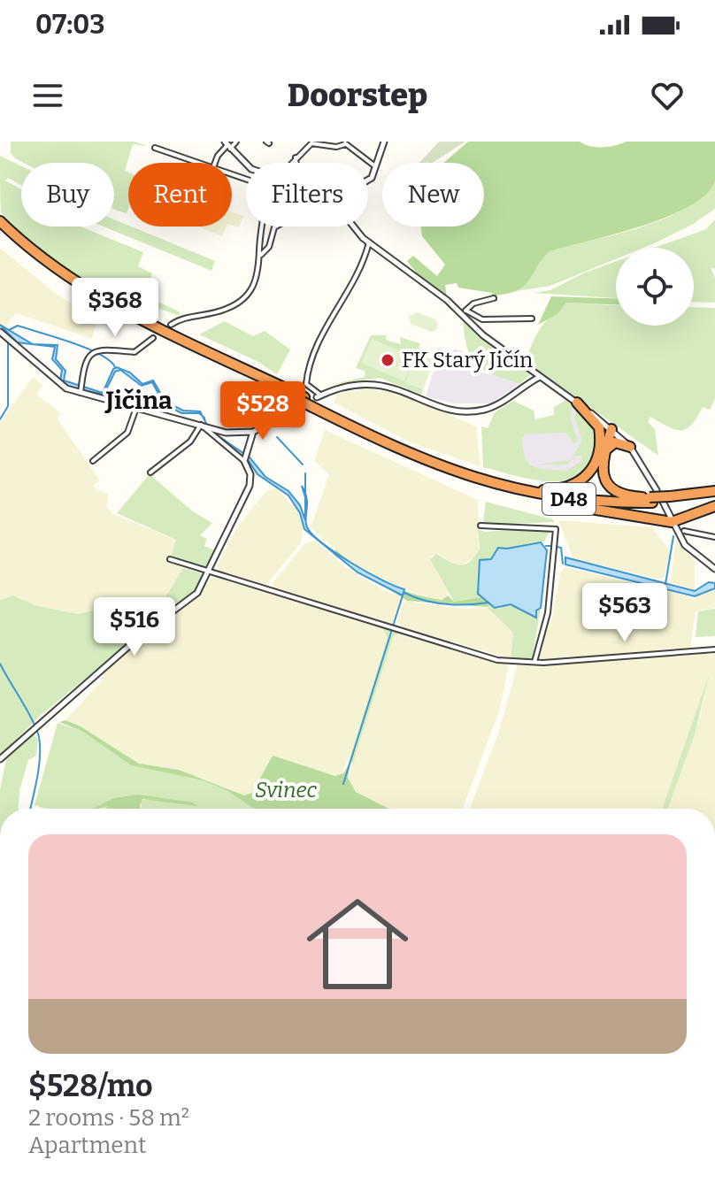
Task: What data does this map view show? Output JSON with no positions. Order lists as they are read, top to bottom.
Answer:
{
  "streets": {
    "highway": ["D48"]
  },
  "districts": ["Jičina"],
  "parks": ["Svinec"],
  "places": ["FK Starý Jičín"],
  "page": {
    "status": "07:03",
    "header": "Doorstep",
    "chip": [
      "Buy",
      "Rent",
      "Filters",
      "New"
    ],
    "price": [
      "$368",
      "$528",
      "$563",
      "$516"
    ],
    "list": [
      {
        "name": "$528/mo",
        "note": "2 rooms · 58 m² · Apartment"
      }
    ]
  }
}
